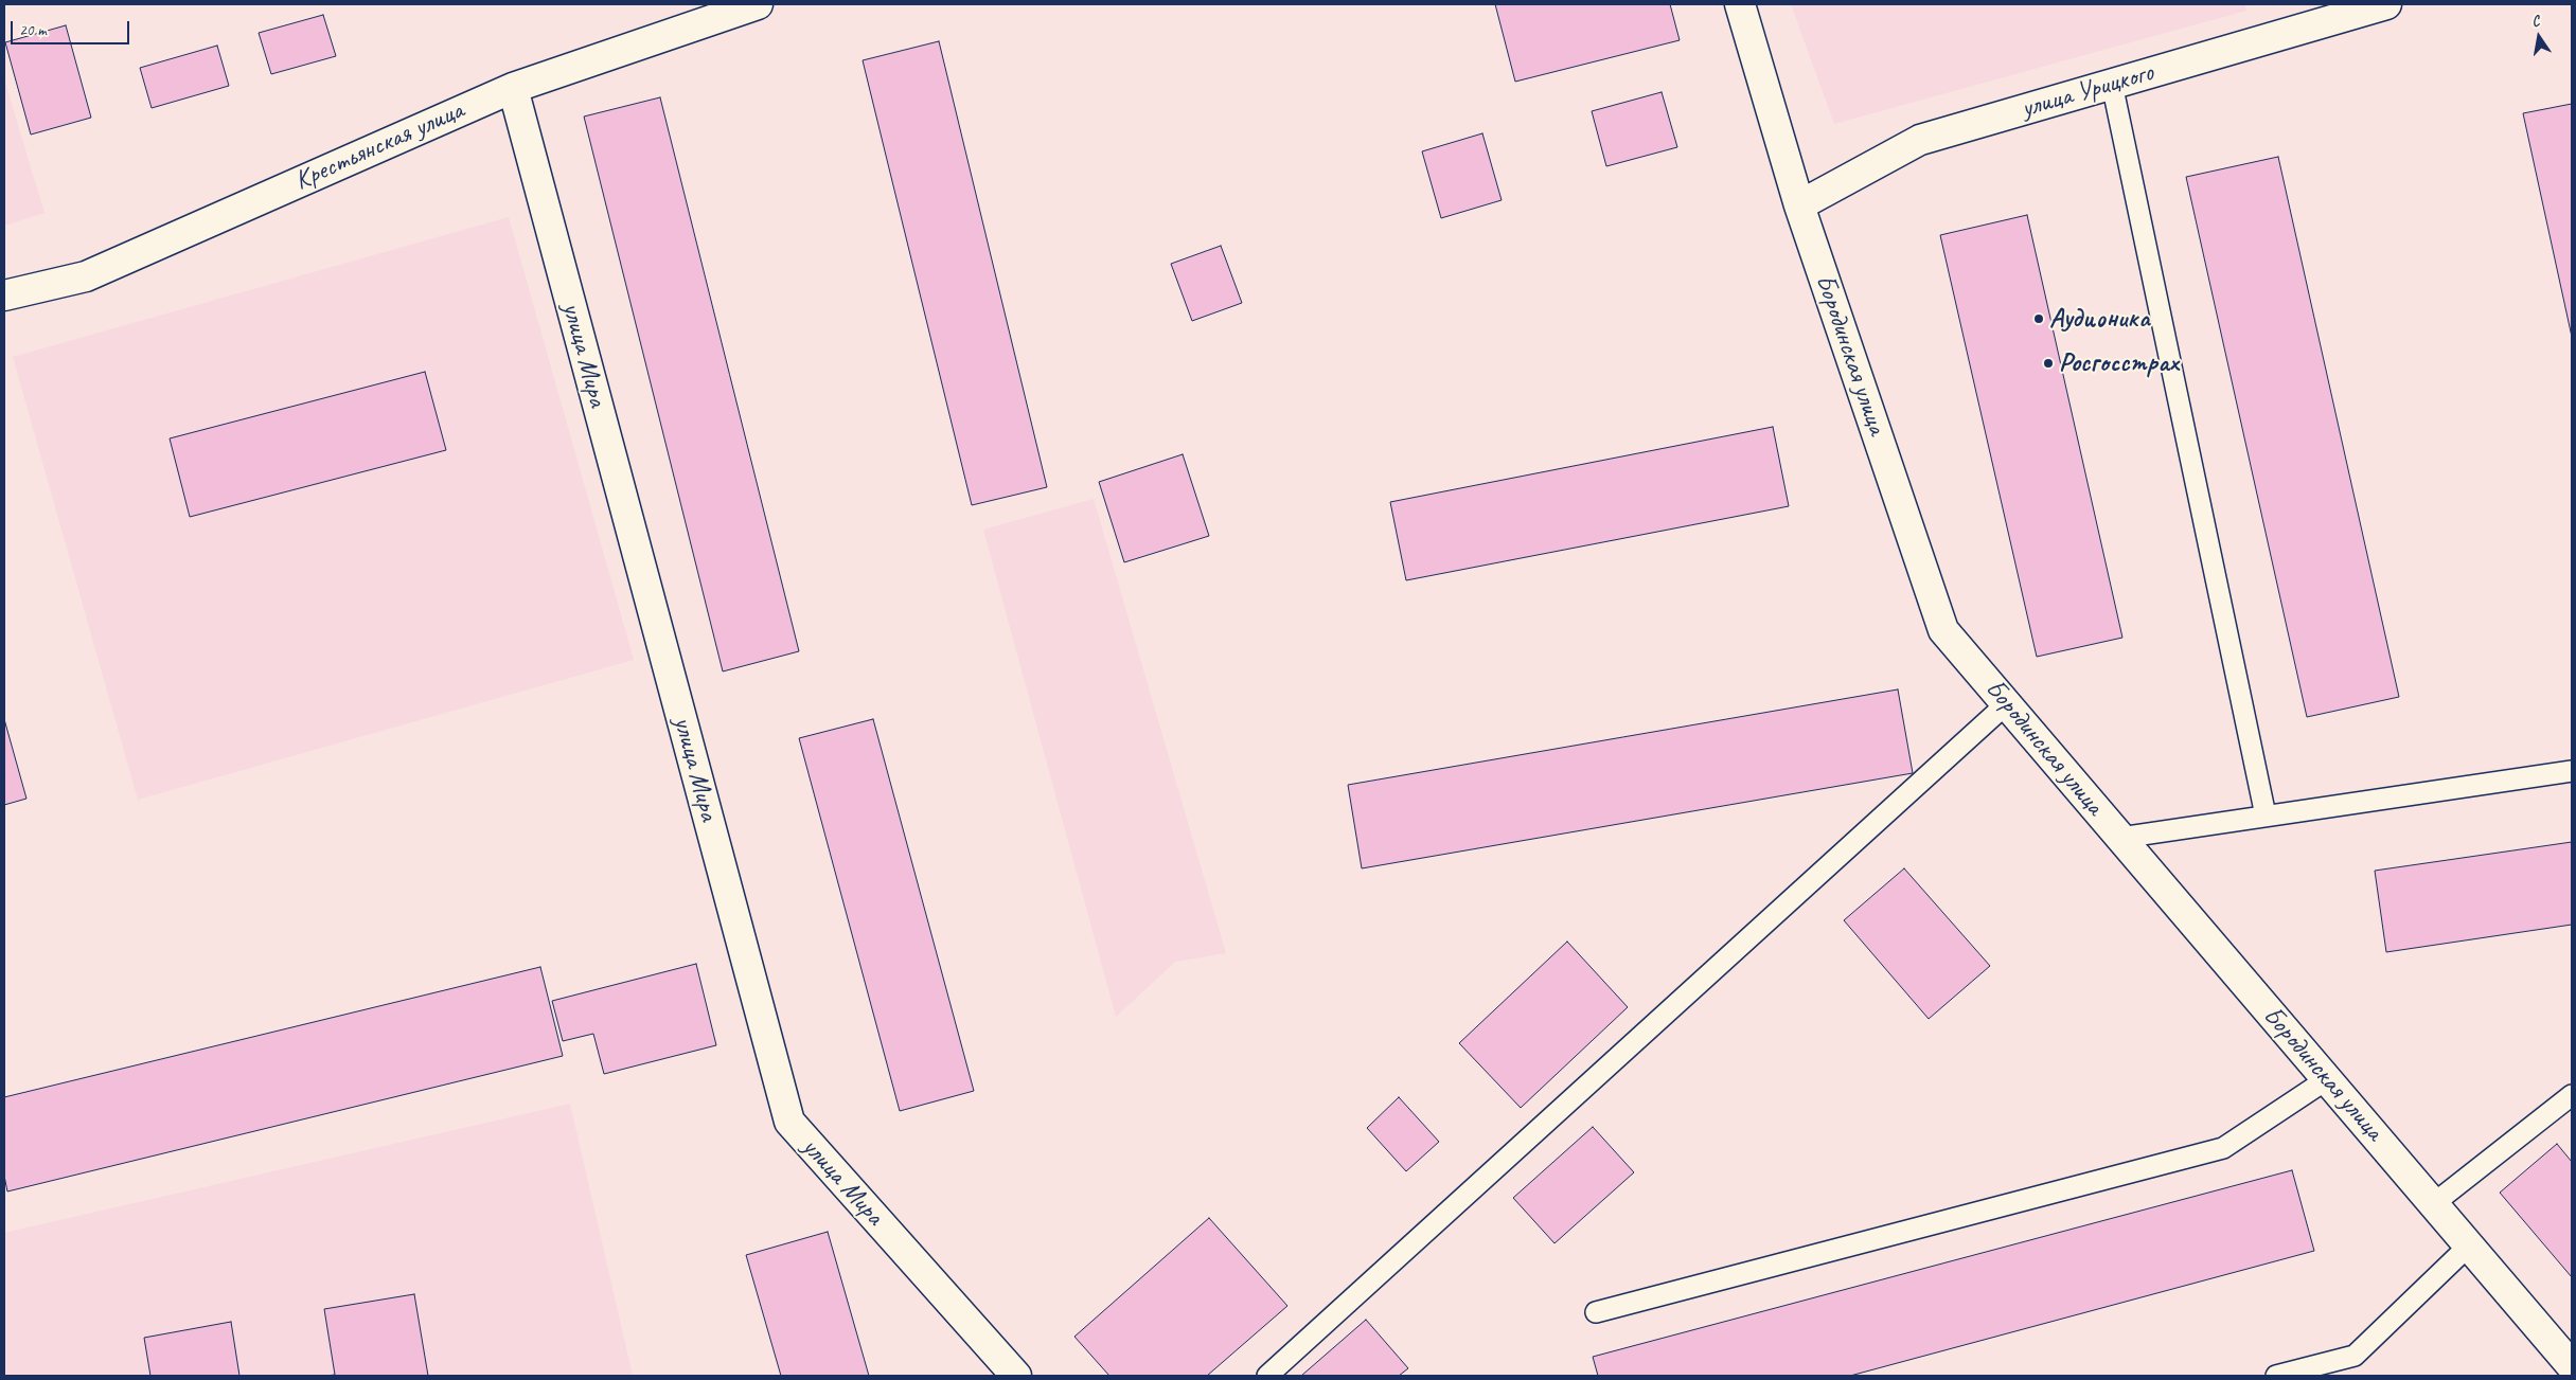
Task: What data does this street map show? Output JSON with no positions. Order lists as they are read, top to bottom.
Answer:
{
  "streets": {
    "street": [
      "улица Урицкого",
      "Крестьянская улица",
      "улица Мира",
      "Бородинская улица"
    ]
  },
  "crossings": [
    ["улица Урицкого", "Бородинская улица"],
    ["Крестьянская улица", "улица Мира"]
  ],
  "places": ["Аудионика", "Росгосстрах"],
  "scale_bar": "20 m",
  "north": "top"
}
